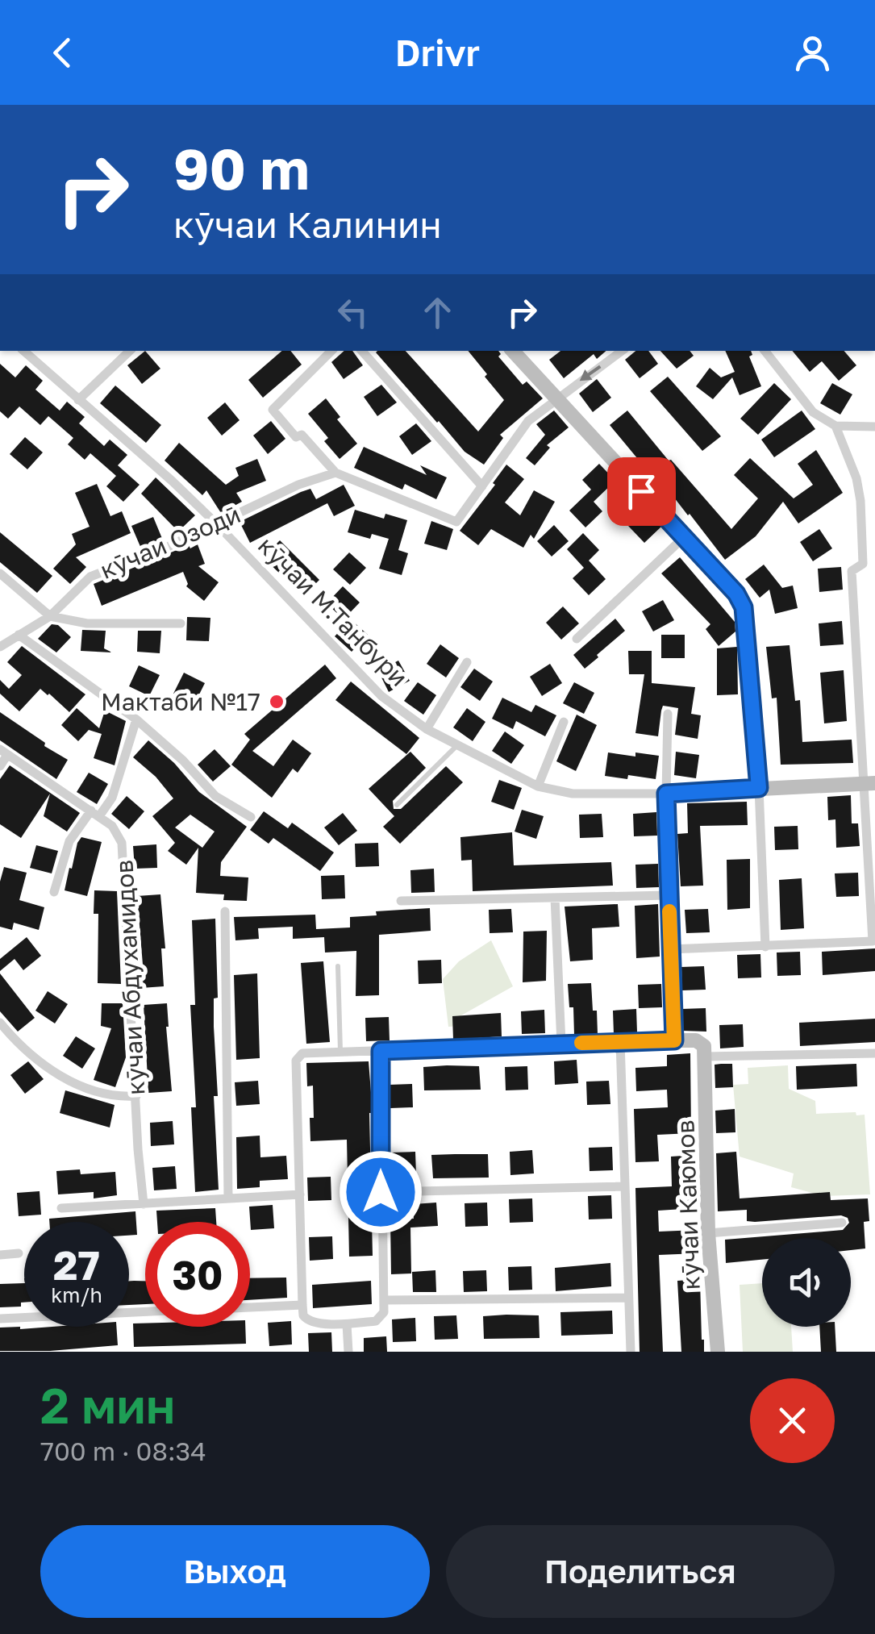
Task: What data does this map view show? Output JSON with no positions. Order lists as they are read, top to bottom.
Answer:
{
  "streets": {
    "street": [
      "кӯчаи Озодӣ",
      "кӯчаи М.Танбури",
      "кӯчаи Абдухамидов",
      "кӯчаи Каюмов"
    ]
  },
  "crossings": [
    ["кӯчаи Озодӣ", "кӯчаи М.Танбури"]
  ],
  "places": ["Мактаби №17"],
  "page": {
    "header": "Drivr",
    "turn": ["90 m", "кӯчаи Калинин"],
    "speed": "27 km/h",
    "limit": "30",
    "heading": ["2 мин", "700 m · 08:34"],
    "buttons": ["Выход", "Поделиться"]
  }
}
